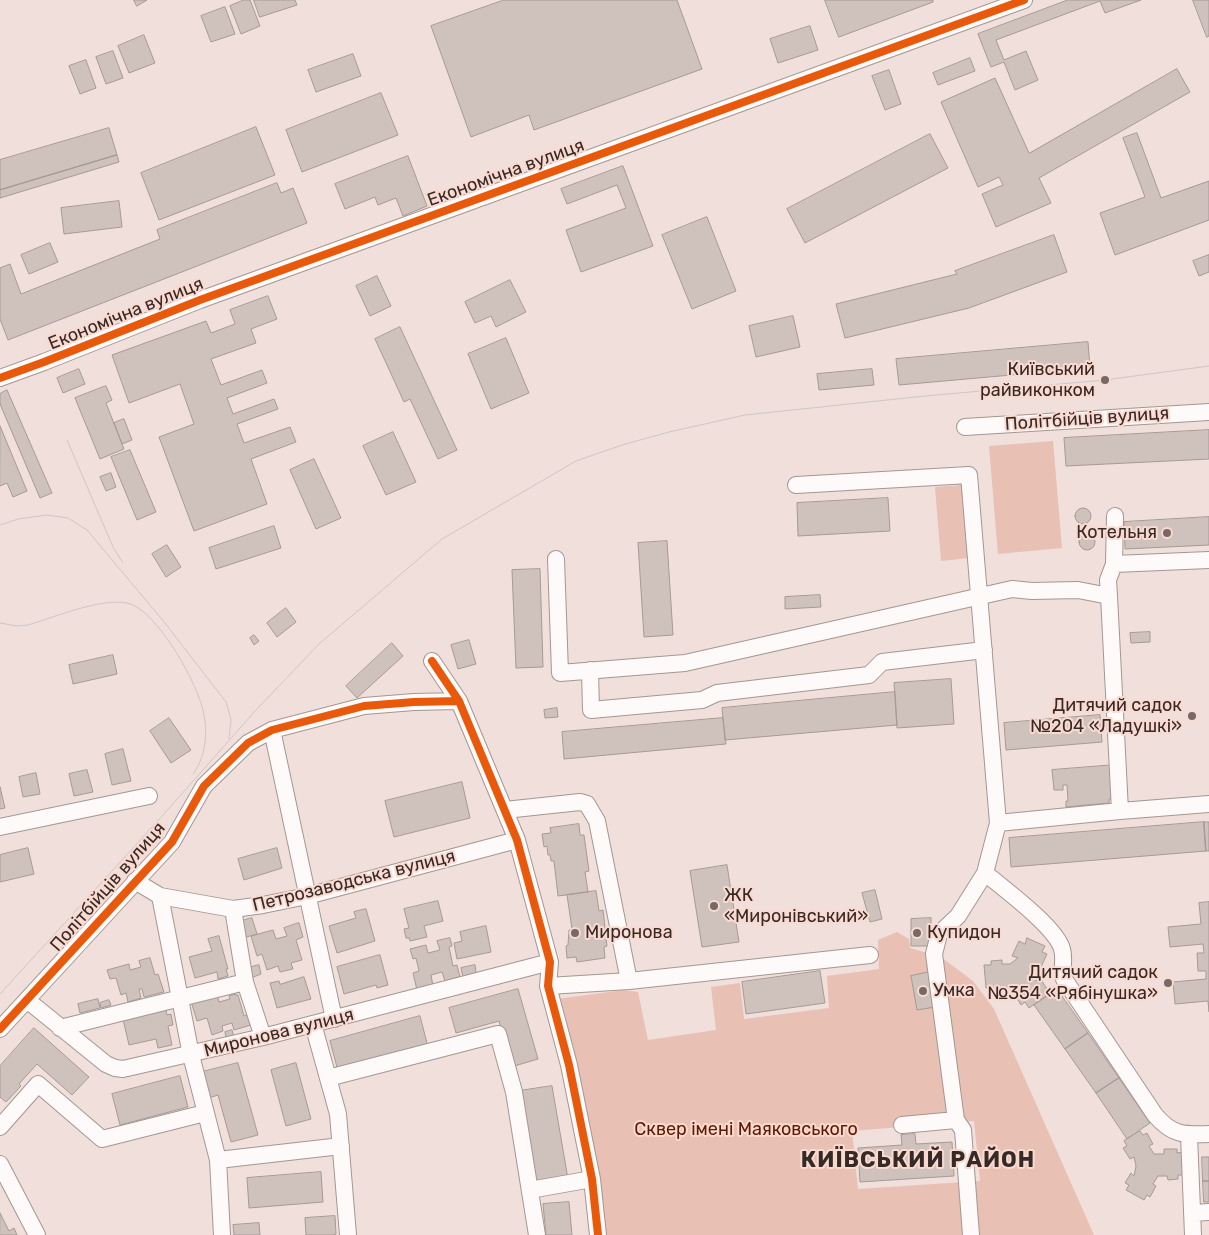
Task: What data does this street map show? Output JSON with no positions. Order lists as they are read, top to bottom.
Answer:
{
  "streets": {
    "street": [
      "Економічна вулиця",
      "Політбійців вулиця",
      "Петрозаводська вулиця",
      "Миронова вулиця"
    ]
  },
  "crossings": [
    ["Політбійців вулиця", "Петрозаводська вулиця"],
    ["Політбійців вулиця", "Миронова вулиця"]
  ],
  "districts": ["КИЇВСЬКИЙ РАЙОН"],
  "parks": ["Сквер імені Маяковського"],
  "places": [
    "Київський райвиконком",
    "Котельня",
    "Дитячий садок №204 «Ладушкі»",
    "ЖК «Миронівський»",
    "Миронова",
    "Купидон",
    "Дитячий садок №354 «Рябінушка»",
    "Умка"
  ]
}
